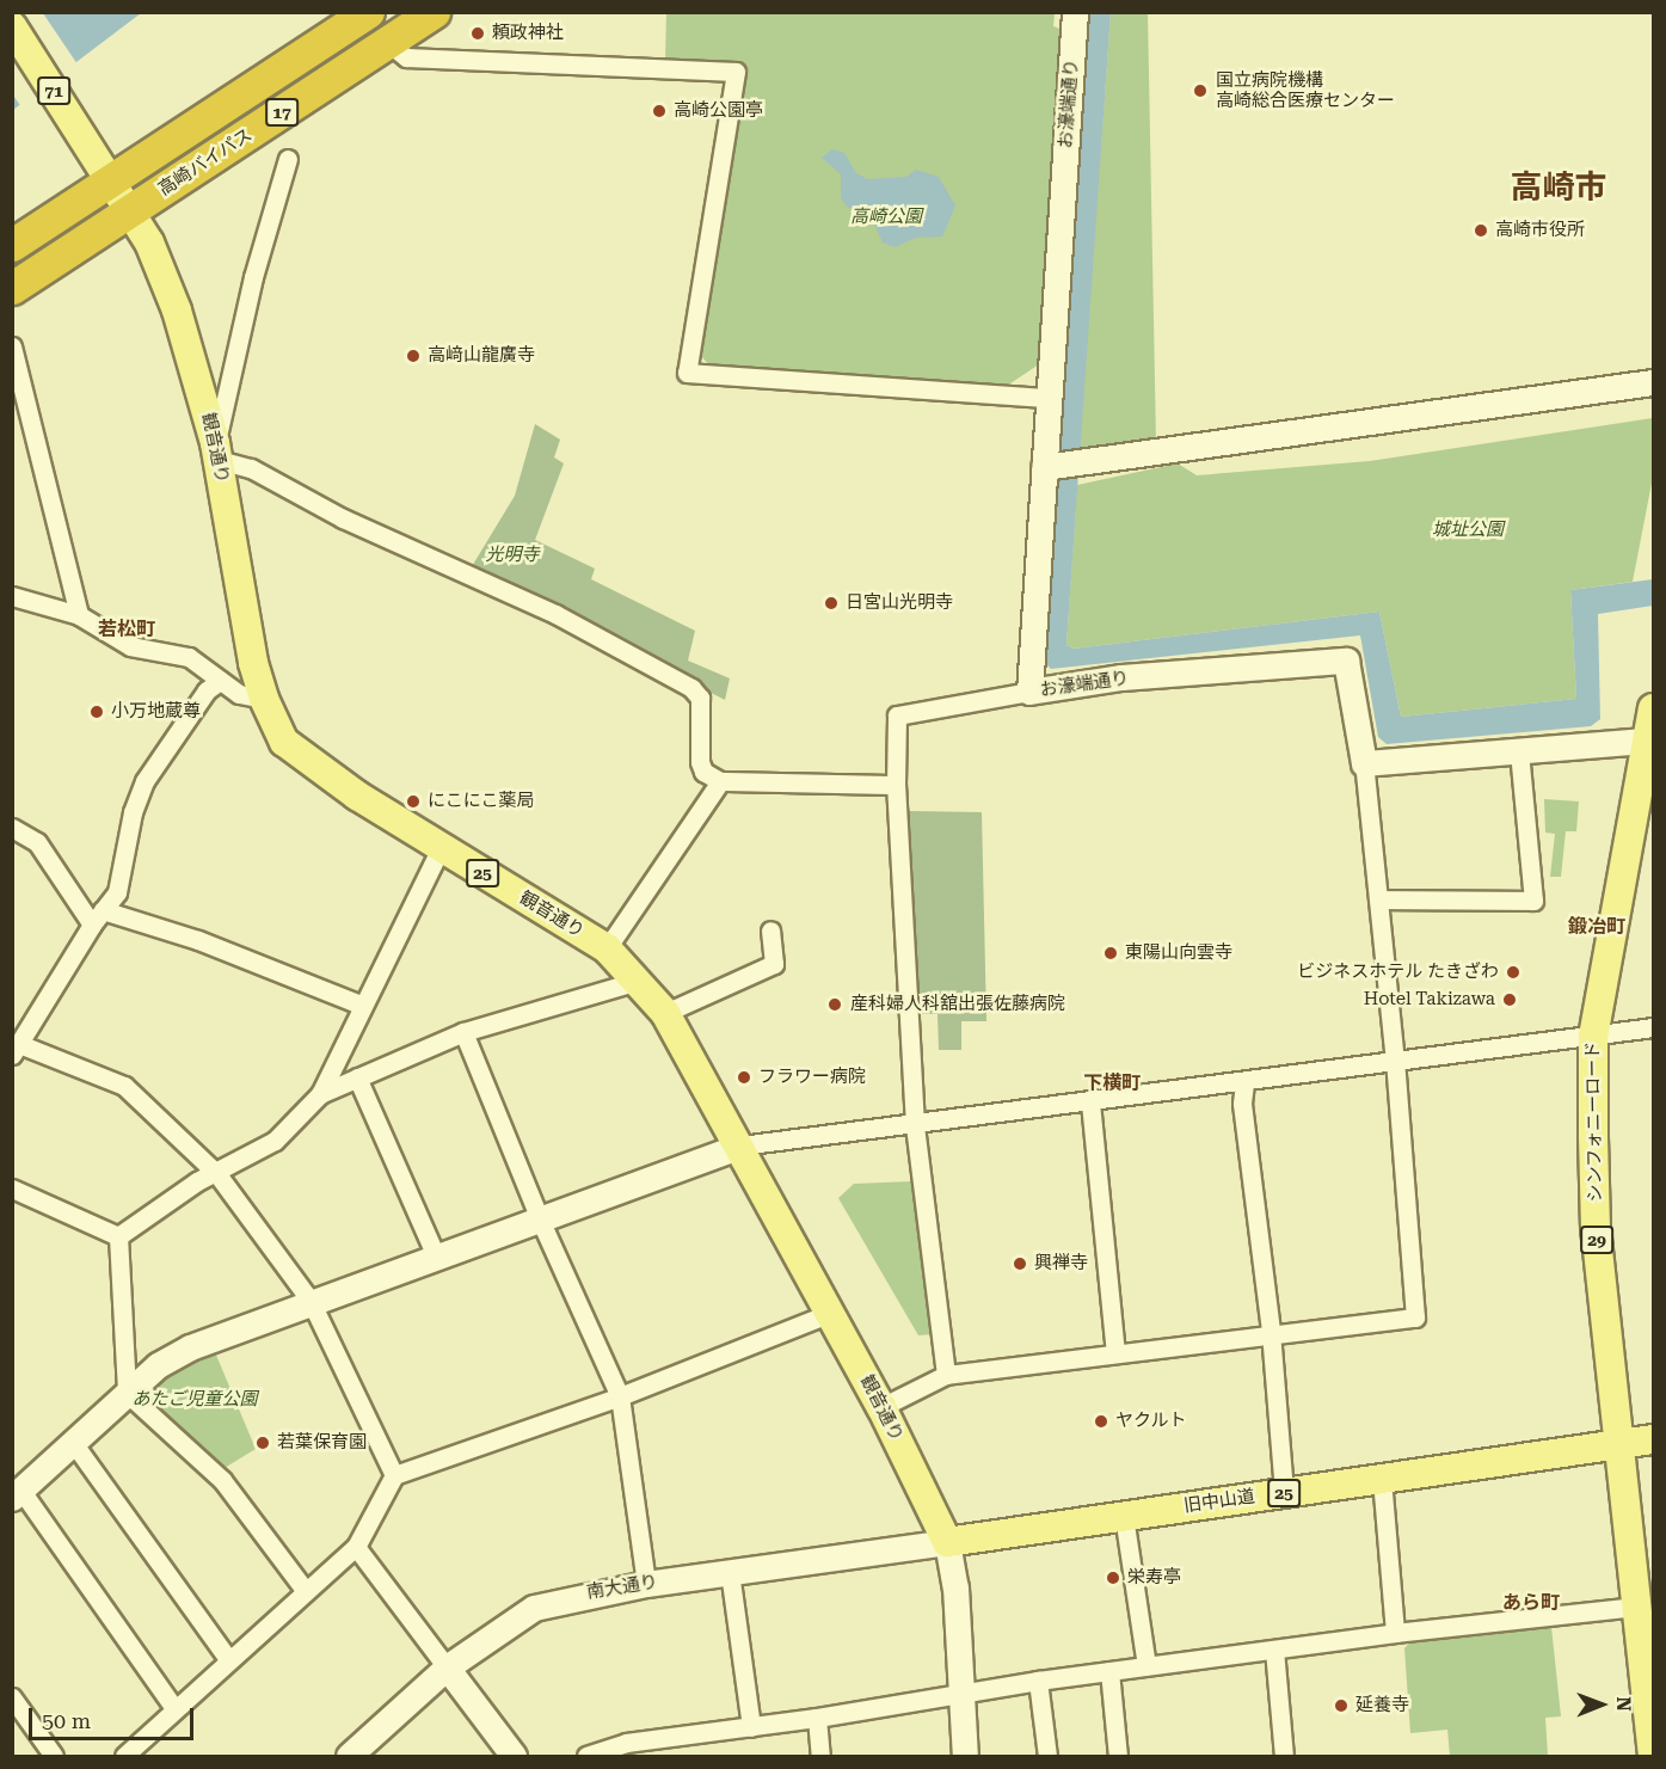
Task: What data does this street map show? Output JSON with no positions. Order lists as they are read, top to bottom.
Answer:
{
  "streets": {
    "highway": ["17", "高崎バイパス"],
    "main road": [
      "71",
      "観音通り",
      "25",
      "シンフォニーロード",
      "29",
      "旧中山道"
    ],
    "street": ["お濠端通り", "南大通り"]
  },
  "crossings": [
    ["高崎バイパス", "観音通り"],
    ["観音通り", "旧中山道"],
    ["観音通り", "南大通り"],
    ["25", "シンフォニーロード"],
    ["25", "旧中山道"],
    ["シンフォニーロード", "旧中山道"],
    ["旧中山道", "南大通り"]
  ],
  "districts": [
    "高崎市",
    "若松町",
    "鍛冶町",
    "下横町",
    "あら町"
  ],
  "parks": [
    "高崎公園",
    "城址公園",
    "光明寺",
    "あたご児童公園"
  ],
  "places": [
    "頼政神社",
    "国立病院機構 高崎総合医療センター",
    "高崎公園亭",
    "高崎市役所",
    "高﨑山龍廣寺",
    "日宮山光明寺",
    "小万地蔵尊",
    "にこにこ薬局",
    "東陽山向雲寺",
    "ビジネスホテル たきざわ",
    "Hotel Takizawa",
    "産科婦人科舘出張佐藤病院",
    "フラワー病院",
    "興禅寺",
    "ヤクルト",
    "若葉保育園",
    "栄寿亭",
    "延養寺"
  ],
  "scale_bar": "50 m",
  "north": "right"
}
